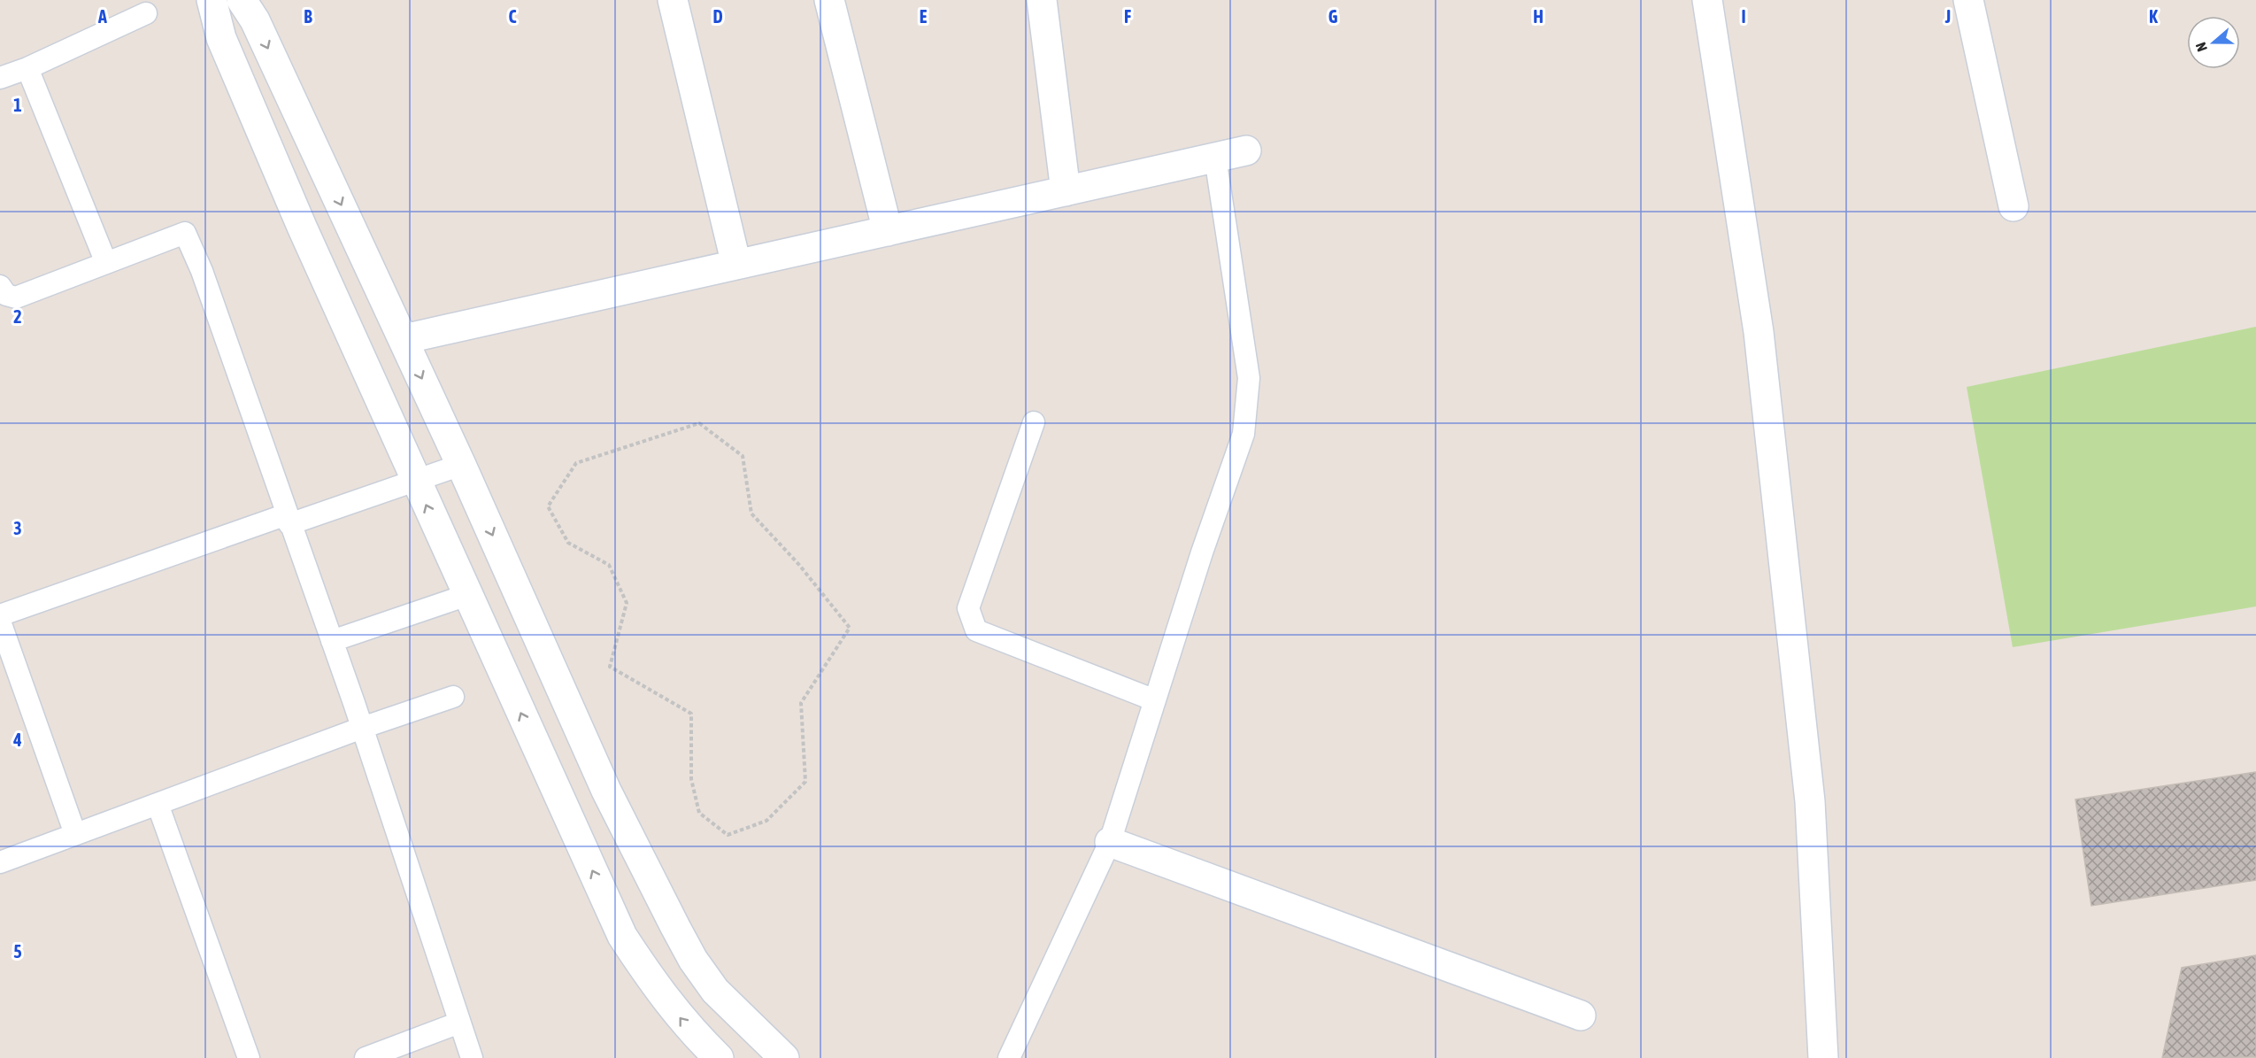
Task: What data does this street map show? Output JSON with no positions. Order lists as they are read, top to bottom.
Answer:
{
  "north": "left",
  "grid": {
    "columns": [
      "A",
      "B",
      "C",
      "D",
      "E",
      "F",
      "G",
      "H",
      "I",
      "J",
      "K"
    ],
    "rows": [
      "1",
      "2",
      "3",
      "4",
      "5"
    ]
  }
}
